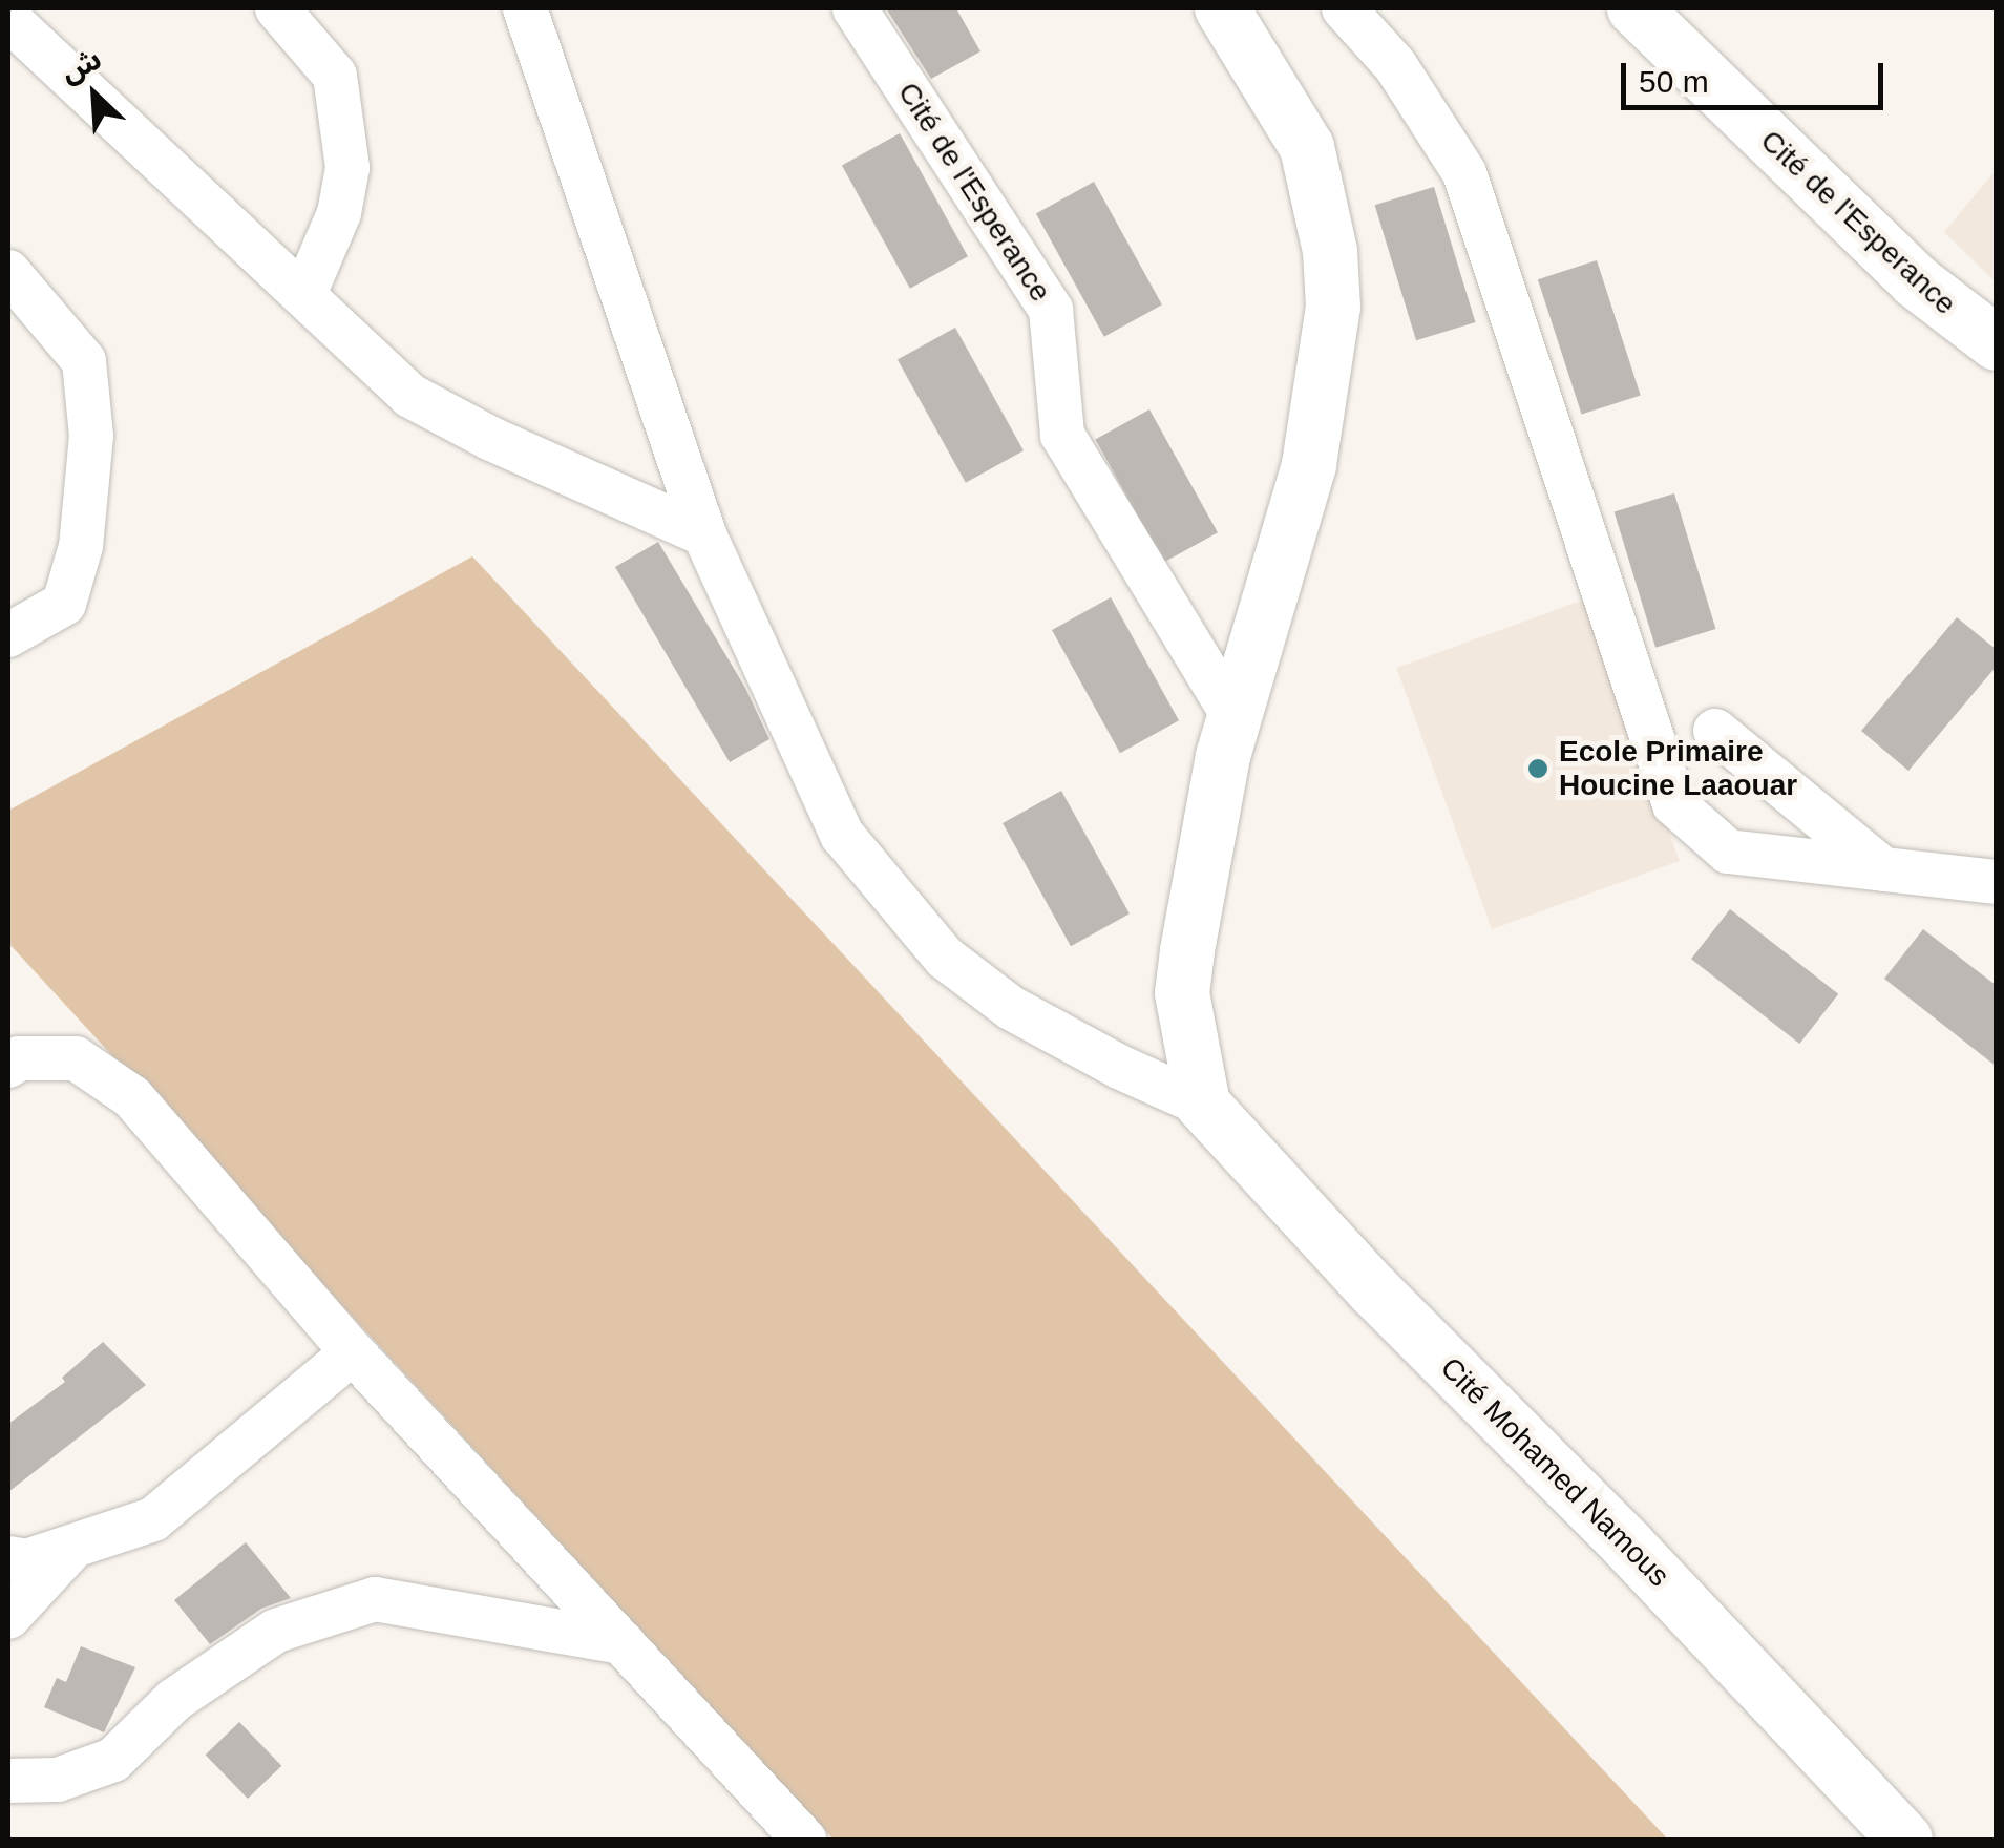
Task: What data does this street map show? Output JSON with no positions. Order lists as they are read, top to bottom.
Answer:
{
  "streets": {
    "main road": ["Cité de l'Esperance", "Cité Mohamed Namous"]
  },
  "places": ["Ecole Primaire Houcine Laaouar"],
  "scale_bar": "50 m",
  "north": "top left"
}
